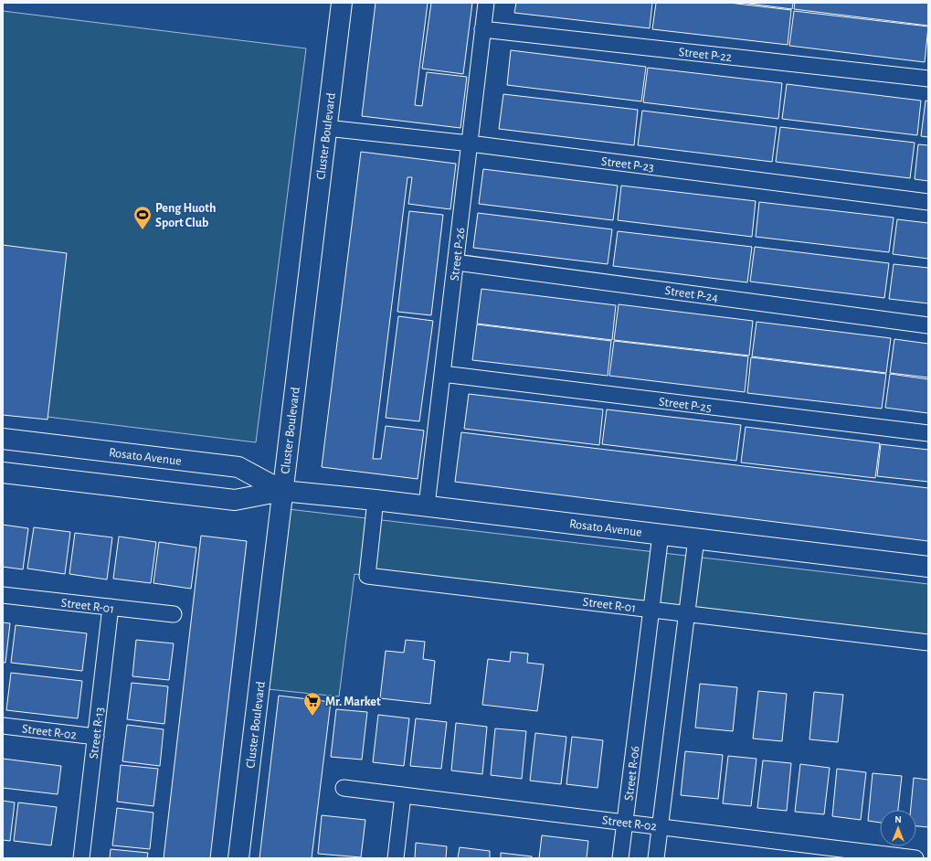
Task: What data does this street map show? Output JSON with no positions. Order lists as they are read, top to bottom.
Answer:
{
  "streets": {
    "street": [
      "Street P-22",
      "Cluster Boulevard",
      "Street P-23",
      "Street P-26",
      "Street P-24",
      "Street P-25",
      "Rosato Avenue",
      "Street R-01",
      "Street R-02",
      "Street R-13",
      "Street R-06"
    ]
  },
  "crossings": [
    ["Street P-22", "Street P-26"],
    ["Cluster Boulevard", "Street P-23"],
    ["Cluster Boulevard", "Rosato Avenue"],
    ["Street P-23", "Street P-26"],
    ["Street P-26", "Street P-24"],
    ["Street P-26", "Street P-25"],
    ["Street P-26", "Rosato Avenue"],
    ["Rosato Avenue", "Street R-01"],
    ["Rosato Avenue", "Street R-06"],
    ["Street R-01", "Street R-13"],
    ["Street R-01", "Street R-06"],
    ["Street R-02", "Street R-13"],
    ["Street R-02", "Street R-06"]
  ],
  "places": {
    "sports": ["Peng Huoth Sport Club"],
    "supermarket": ["Mr. Market"]
  },
  "north": "top"
}
